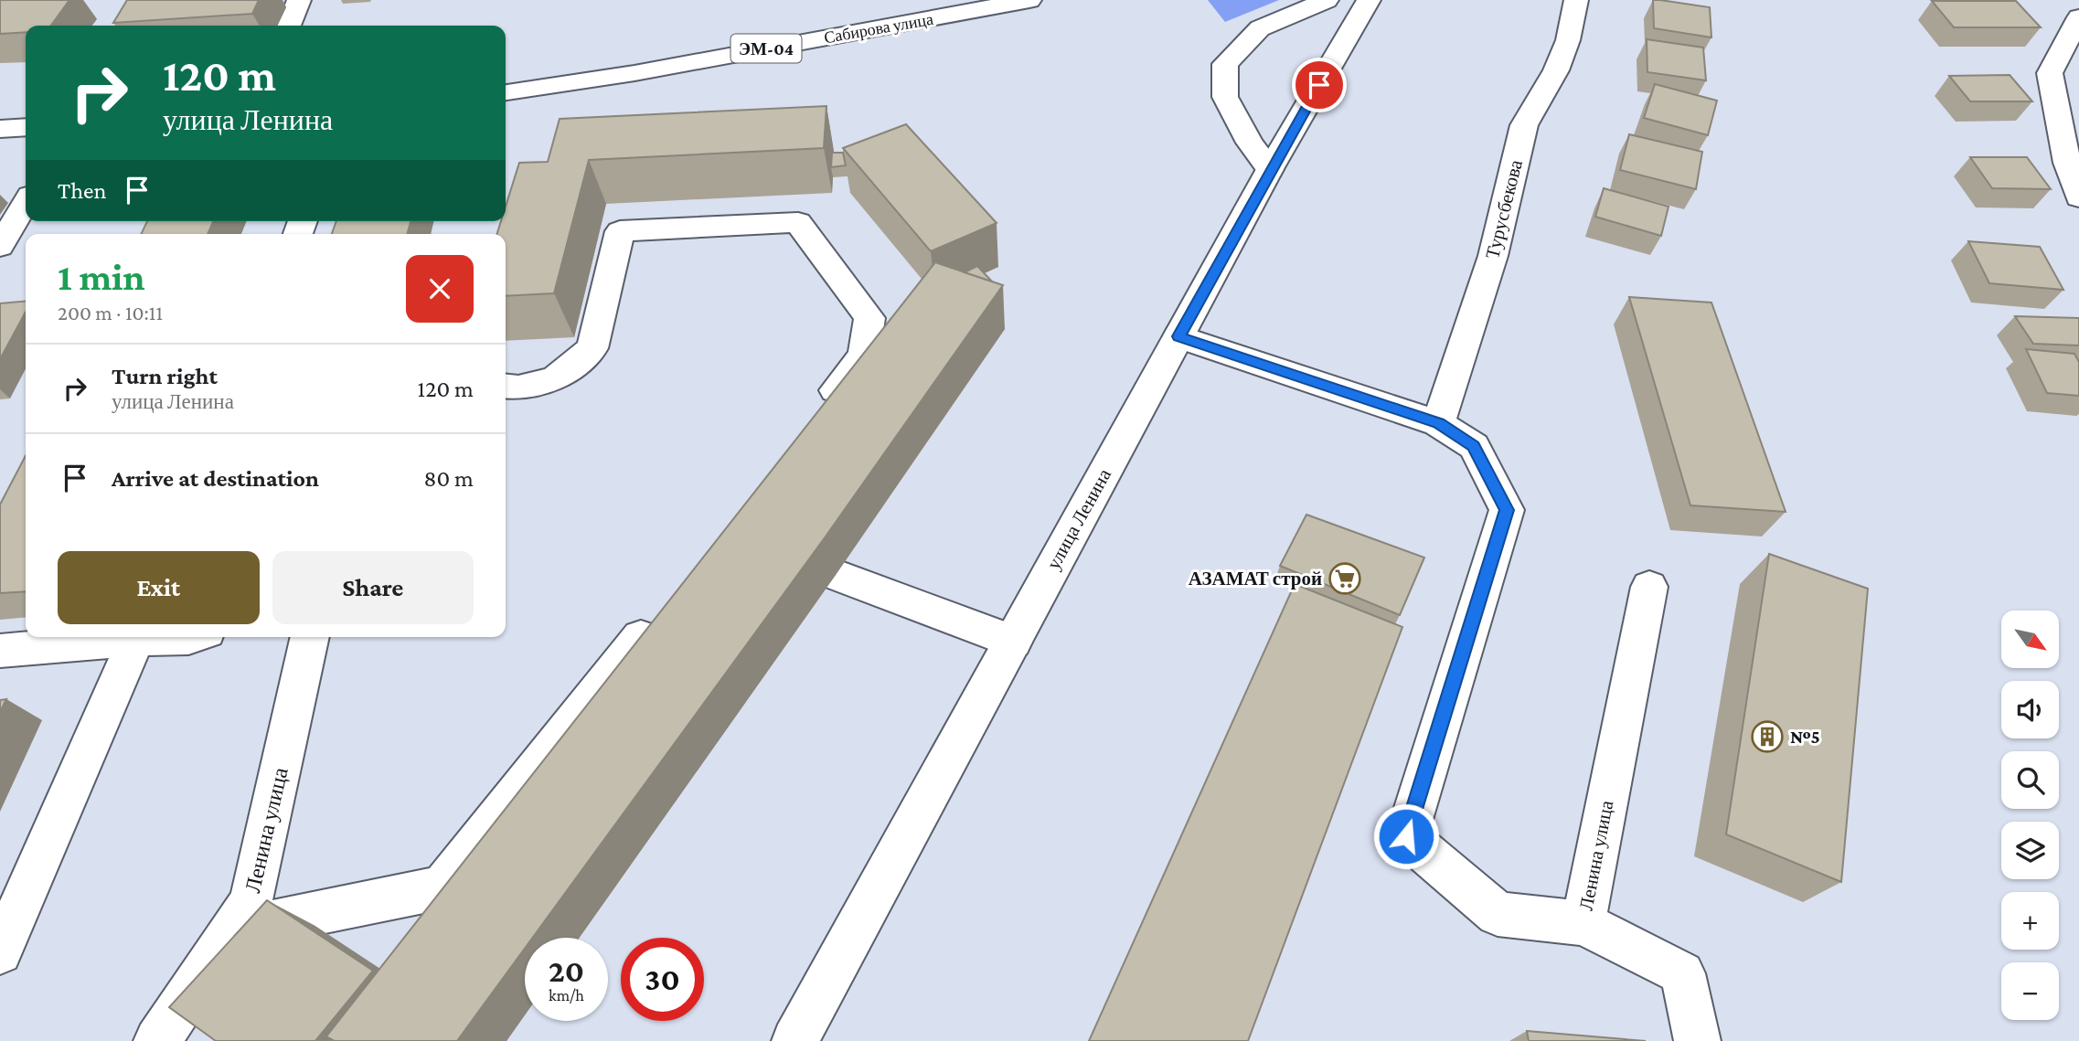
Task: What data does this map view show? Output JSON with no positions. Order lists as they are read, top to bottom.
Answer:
{
  "streets": {
    "main road": [
      "Сабирова улица",
      "ЭМ-04",
      "Турусбекова",
      "улица Ленина",
      "Ленина улица"
    ]
  },
  "crossings": [
    ["Турусбекова", "Ленина улица"],
    ["улица Ленина", "Ленина улица"]
  ],
  "places": {
    "supermarket": ["АЗАМАТ строй"],
    "building": ["№5"]
  },
  "north": "bottom right",
  "page": {
    "turn": ["120 m", "улица Ленина"],
    "then": "Then",
    "heading": ["1 min", "200 m · 10:11"],
    "list": [
      {
        "name": "Turn right",
        "note": "улица Ленина",
        "value": "120 m"
      },
      {
        "name": "Arrive at destination",
        "value": "80 m"
      }
    ],
    "buttons": ["Exit", "Share"],
    "map_buttons": ["+", "−"],
    "speed": "20 km/h",
    "limit": "30"
  }
}
